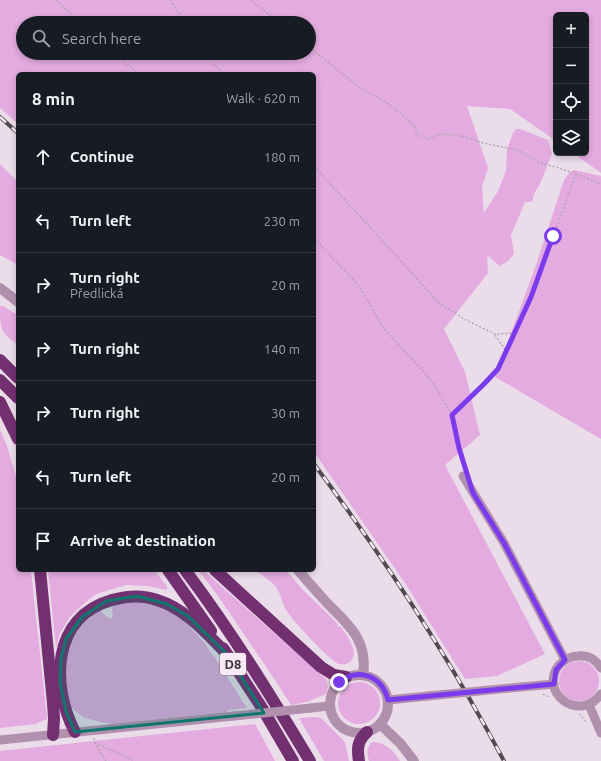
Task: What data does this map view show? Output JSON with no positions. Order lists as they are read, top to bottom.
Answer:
{
  "streets": {
    "highway": ["D8"]
  },
  "page": {
    "map_buttons": ["+", "−"],
    "search": "Search here",
    "heading": ["8 min", "Walk · 620 m"],
    "list": [
      ["Continue", "180 m"],
      ["Turn left", "230 m"],
      ["Turn right", "Předlická", "20 m"],
      ["Turn right", "140 m"],
      ["Turn right", "30 m"],
      ["Turn left", "20 m"],
      "Arrive at destination"
    ]
  }
}
